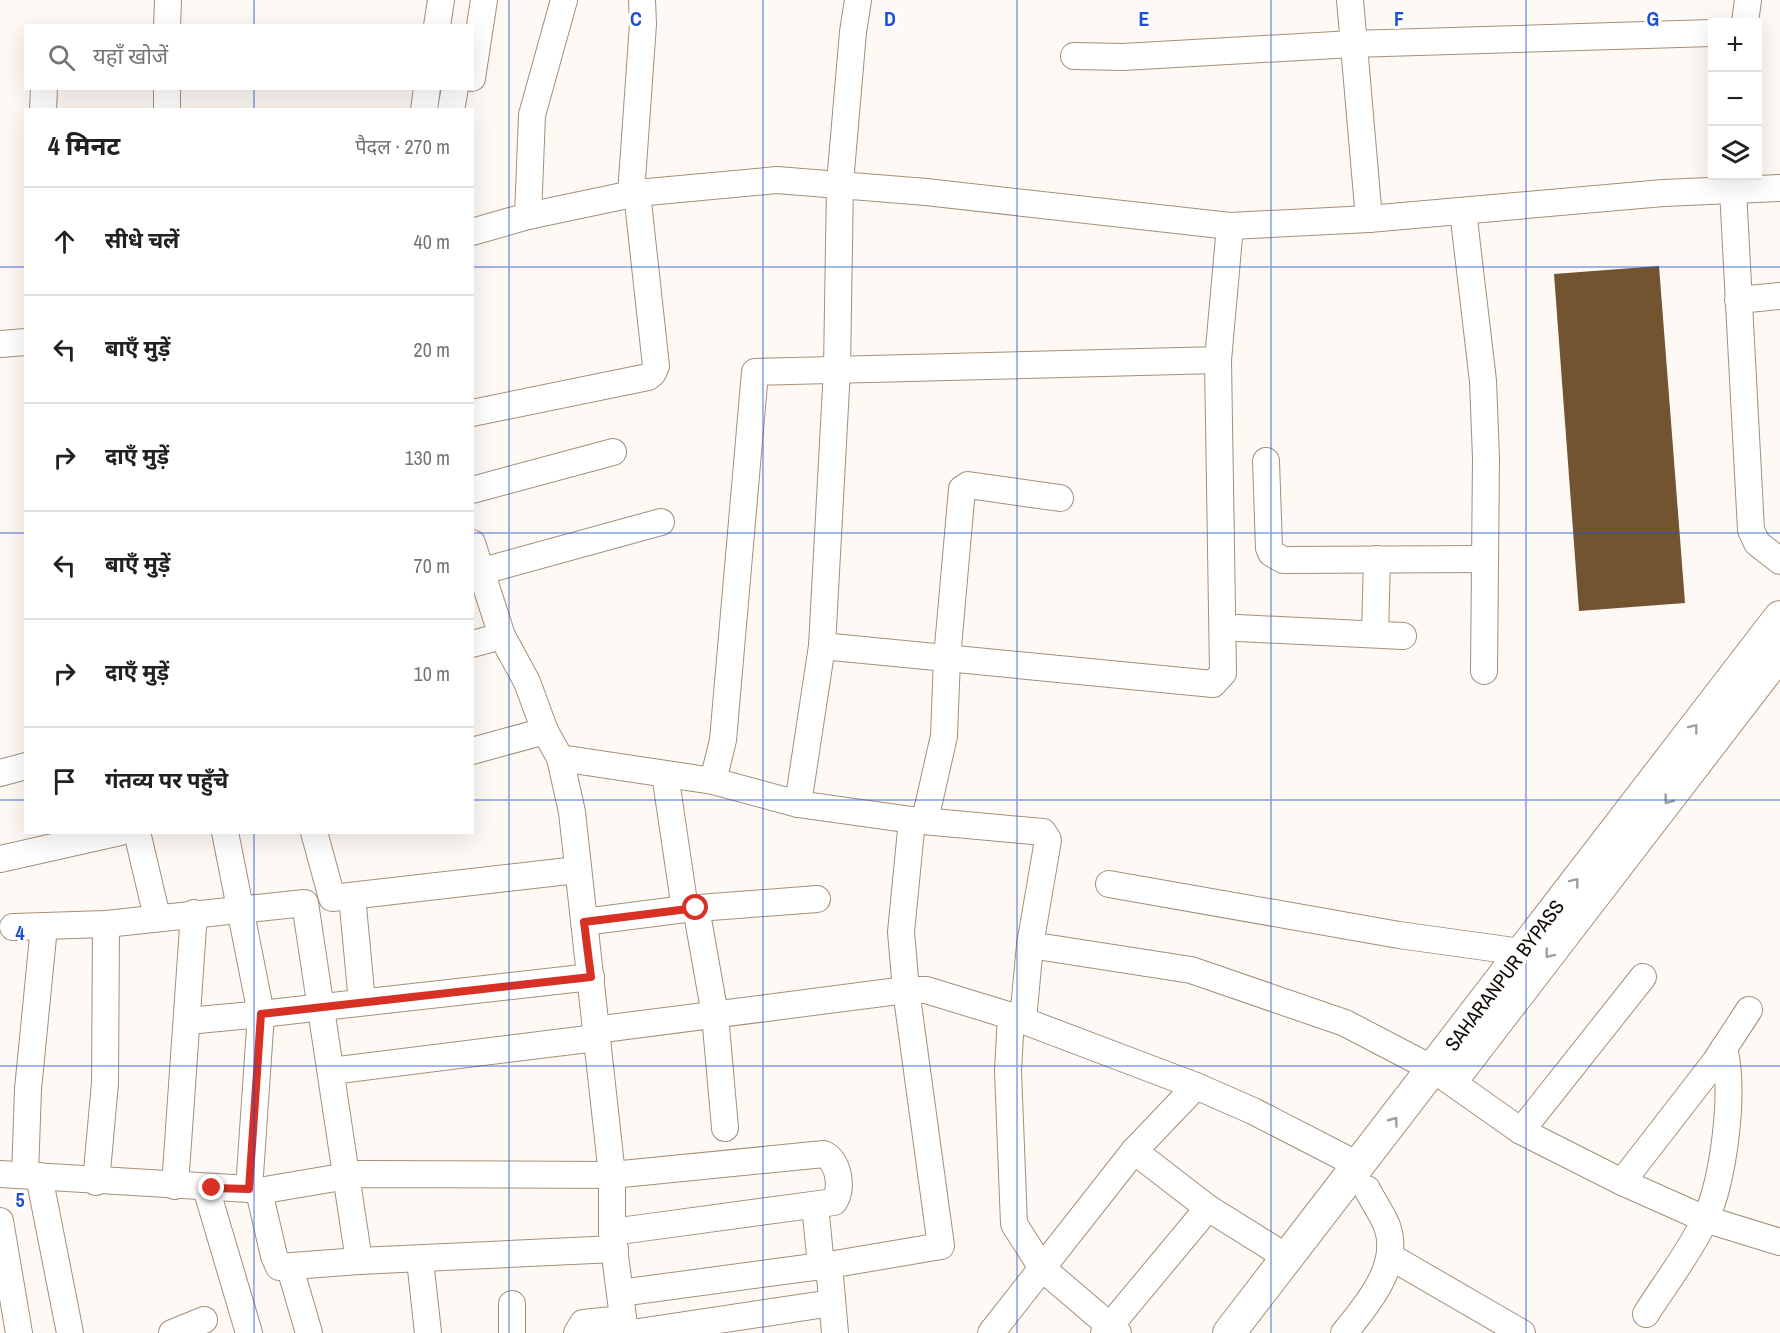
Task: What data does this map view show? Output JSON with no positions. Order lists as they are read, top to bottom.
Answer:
{
  "streets": {
    "main road": ["SAHARANPUR BYPASS"]
  },
  "page": {
    "map_buttons": ["+", "−"],
    "search": "यहाँ खोजें",
    "heading": ["4 मिनट", "पैदल · 270 m"],
    "list": [
      ["सीधे चलें", "40 m"],
      ["बाएँ मुड़ें", "20 m"],
      ["दाएँ मुड़ें", "130 m"],
      ["बाएँ मुड़ें", "70 m"],
      ["दाएँ मुड़ें", "10 m"],
      "गंतव्य पर पहुँचे"
    ]
  },
  "grid": {
    "columns": [
      "C",
      "D",
      "E",
      "F",
      "G"
    ],
    "rows": ["4", "5"]
  }
}
